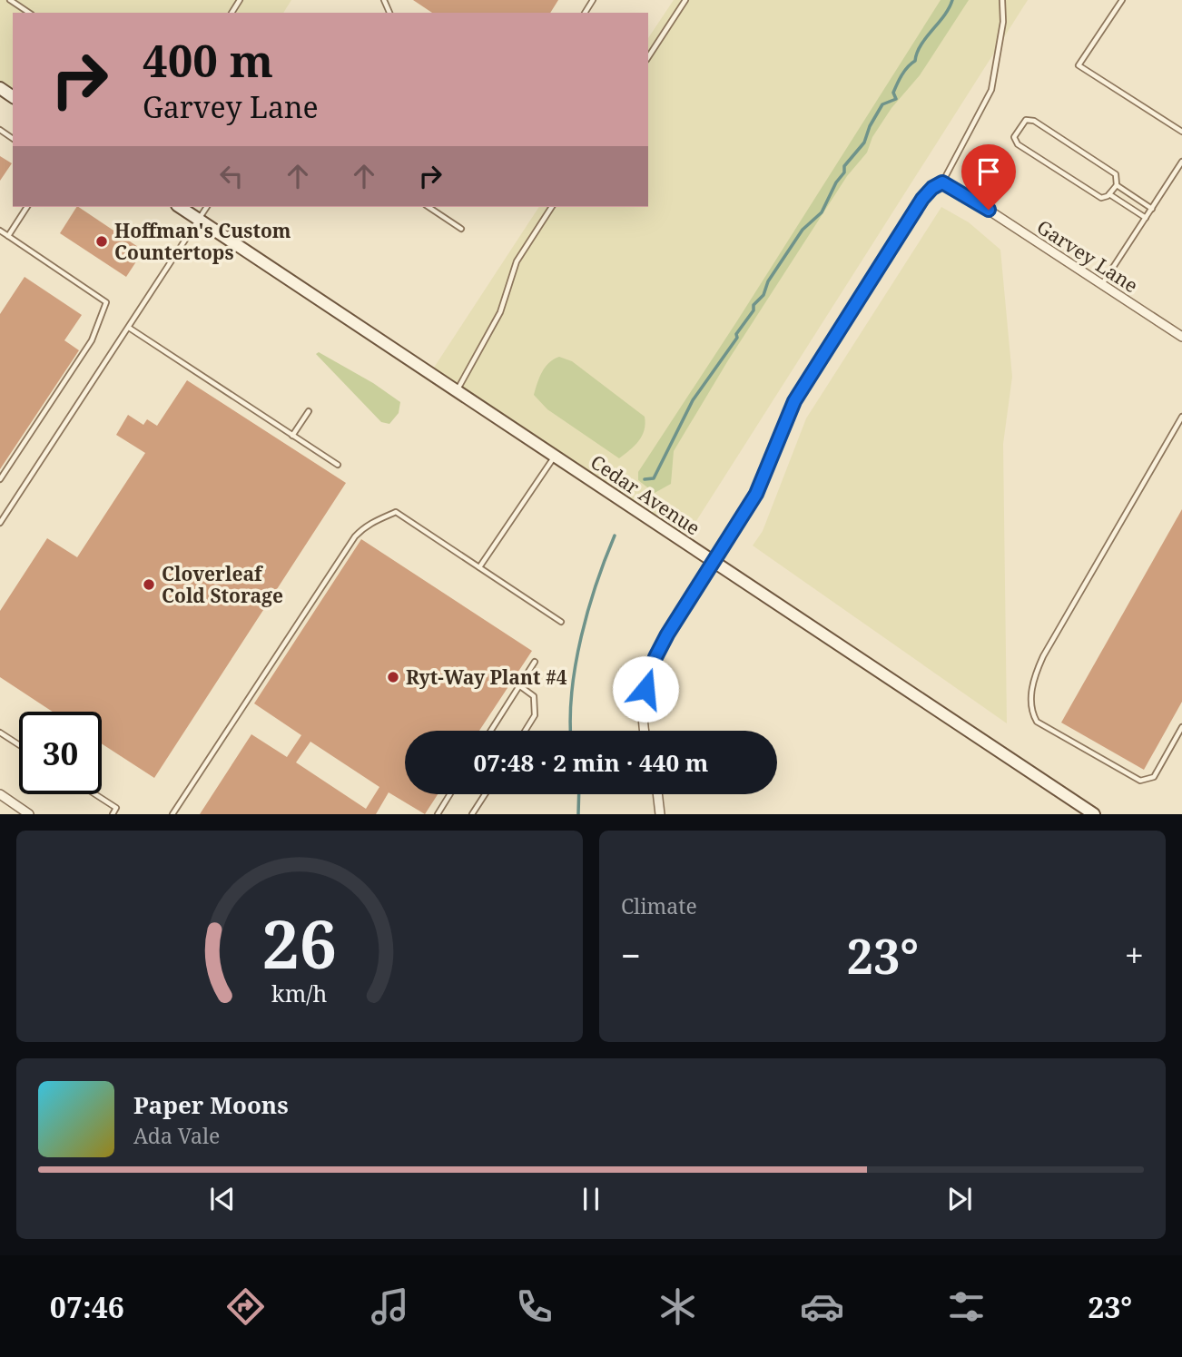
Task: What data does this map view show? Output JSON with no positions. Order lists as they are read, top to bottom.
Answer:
{
  "streets": {
    "main road": ["Cedar Avenue"],
    "street": ["Garvey Lane"]
  },
  "places": ["Hoffman's Custom Countertops", "Cloverleaf Cold Storage", "Ryt-Way Plant #4"],
  "page": {
    "turn": ["400 m", "Garvey Lane"],
    "limit": "30",
    "trip": "07:48 · 2 min · 440 m",
    "tile": "Climate",
    "heat": ["−", "23°", "+"],
    "song": ["Paper Moons", "Ada Vale"],
    "tabs": ["07:46", "23°"],
    "gauge": ["26", "km/h"]
  }
}
